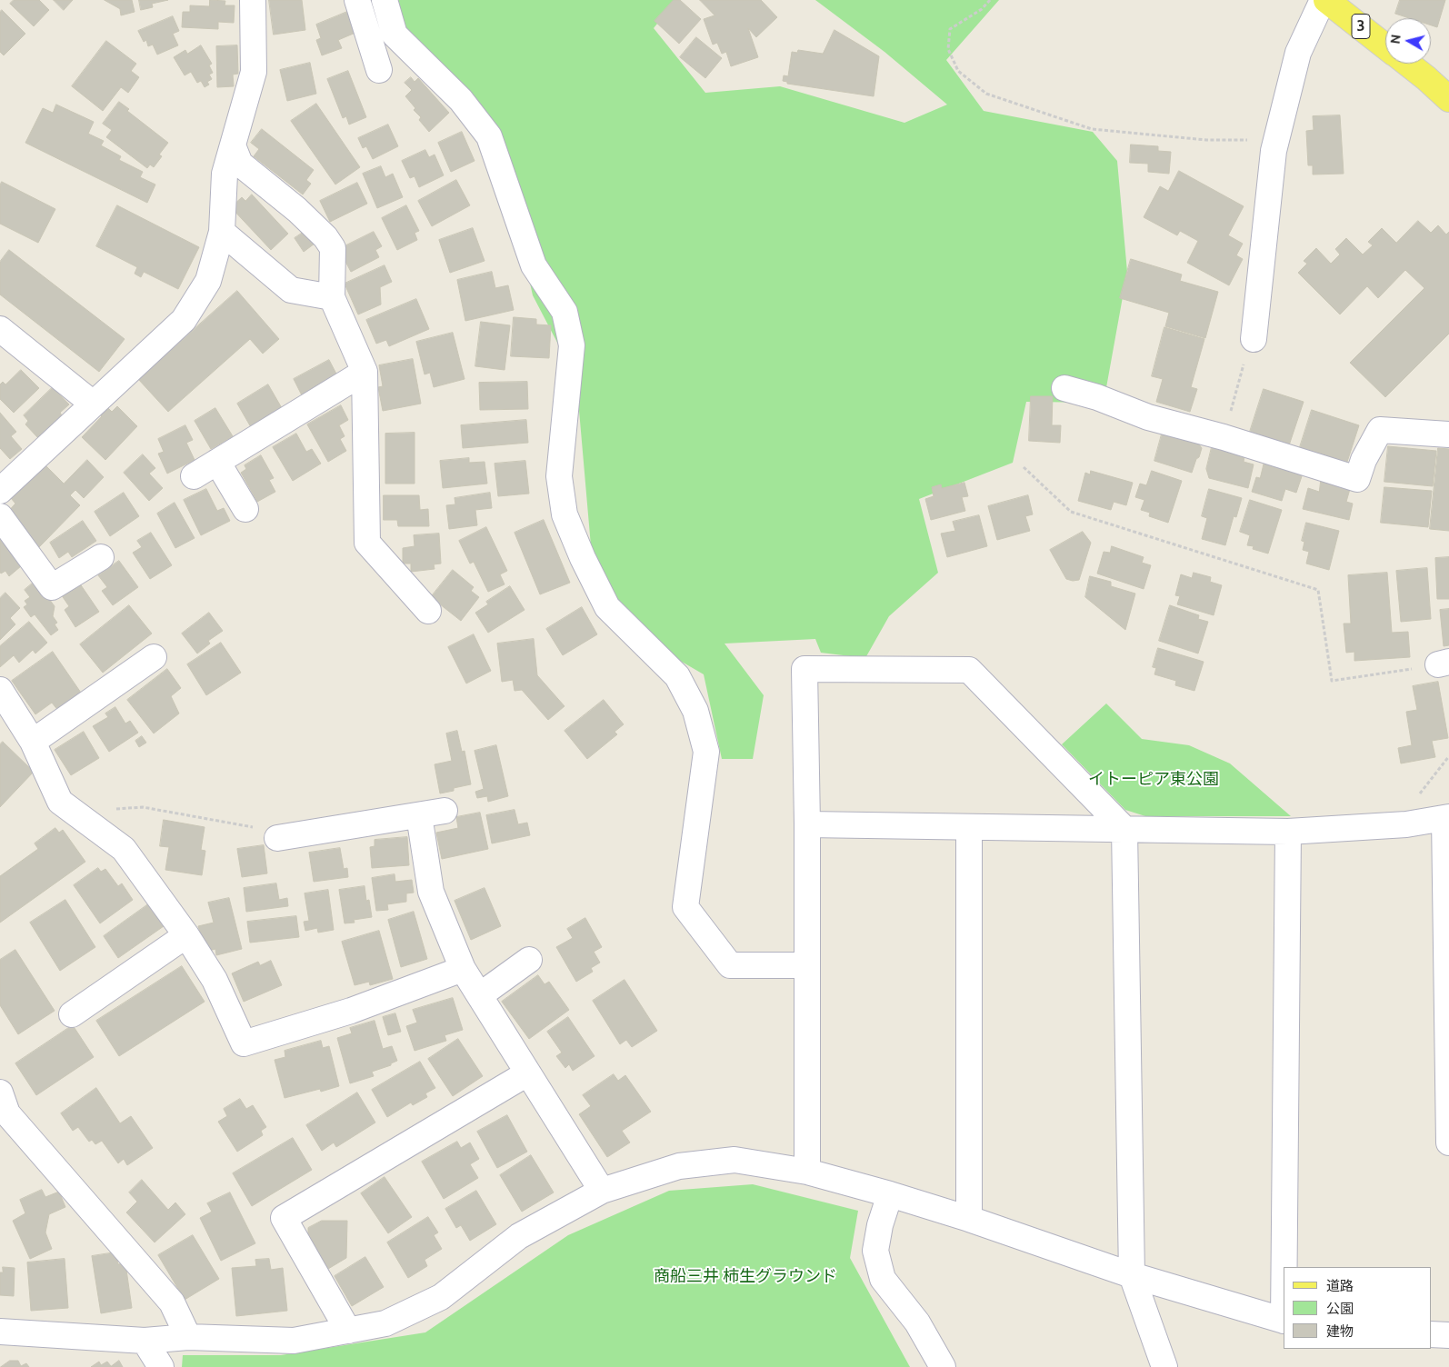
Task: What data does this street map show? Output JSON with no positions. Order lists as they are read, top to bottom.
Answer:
{
  "streets": {
    "main road": ["3"]
  },
  "parks": ["イトーピア東公園", "商船三井 柿生グラウンド"],
  "legend": ["道路", "公園", "建物"],
  "north": "left"
}
